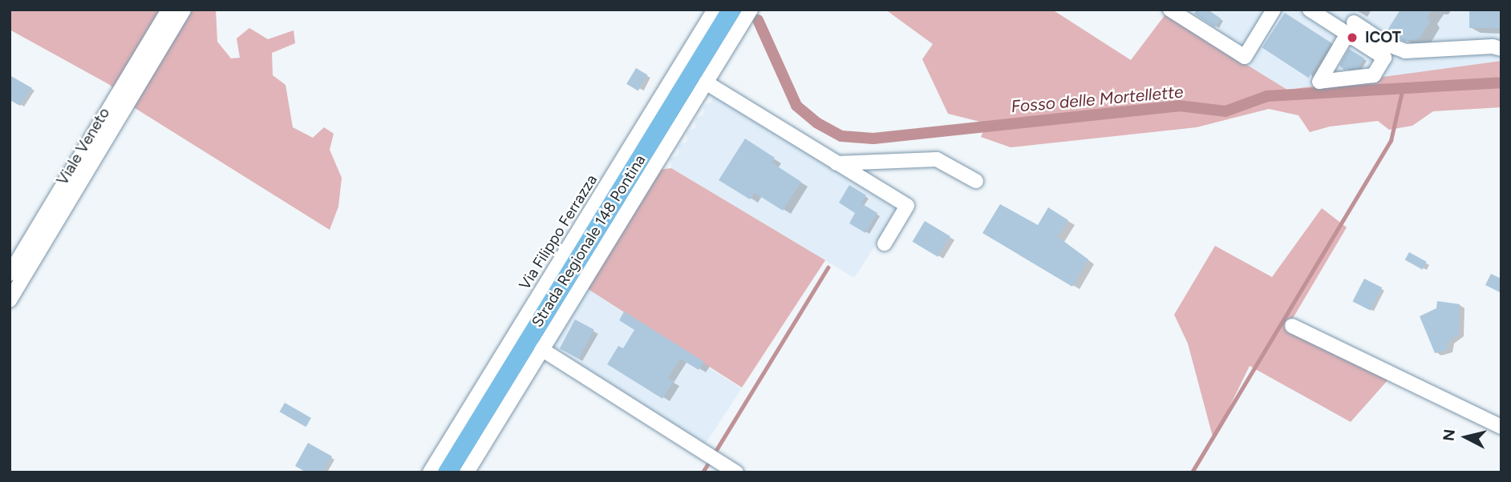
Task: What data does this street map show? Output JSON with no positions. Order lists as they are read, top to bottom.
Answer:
{
  "streets": {
    "main road": ["Strada Regionale 148 Pontina"],
    "street": ["Viale Veneto", "Via Filippo Ferrazza"]
  },
  "water": ["Fosso delle Mortellette"],
  "places": ["ICOT"],
  "north": "left"
}
